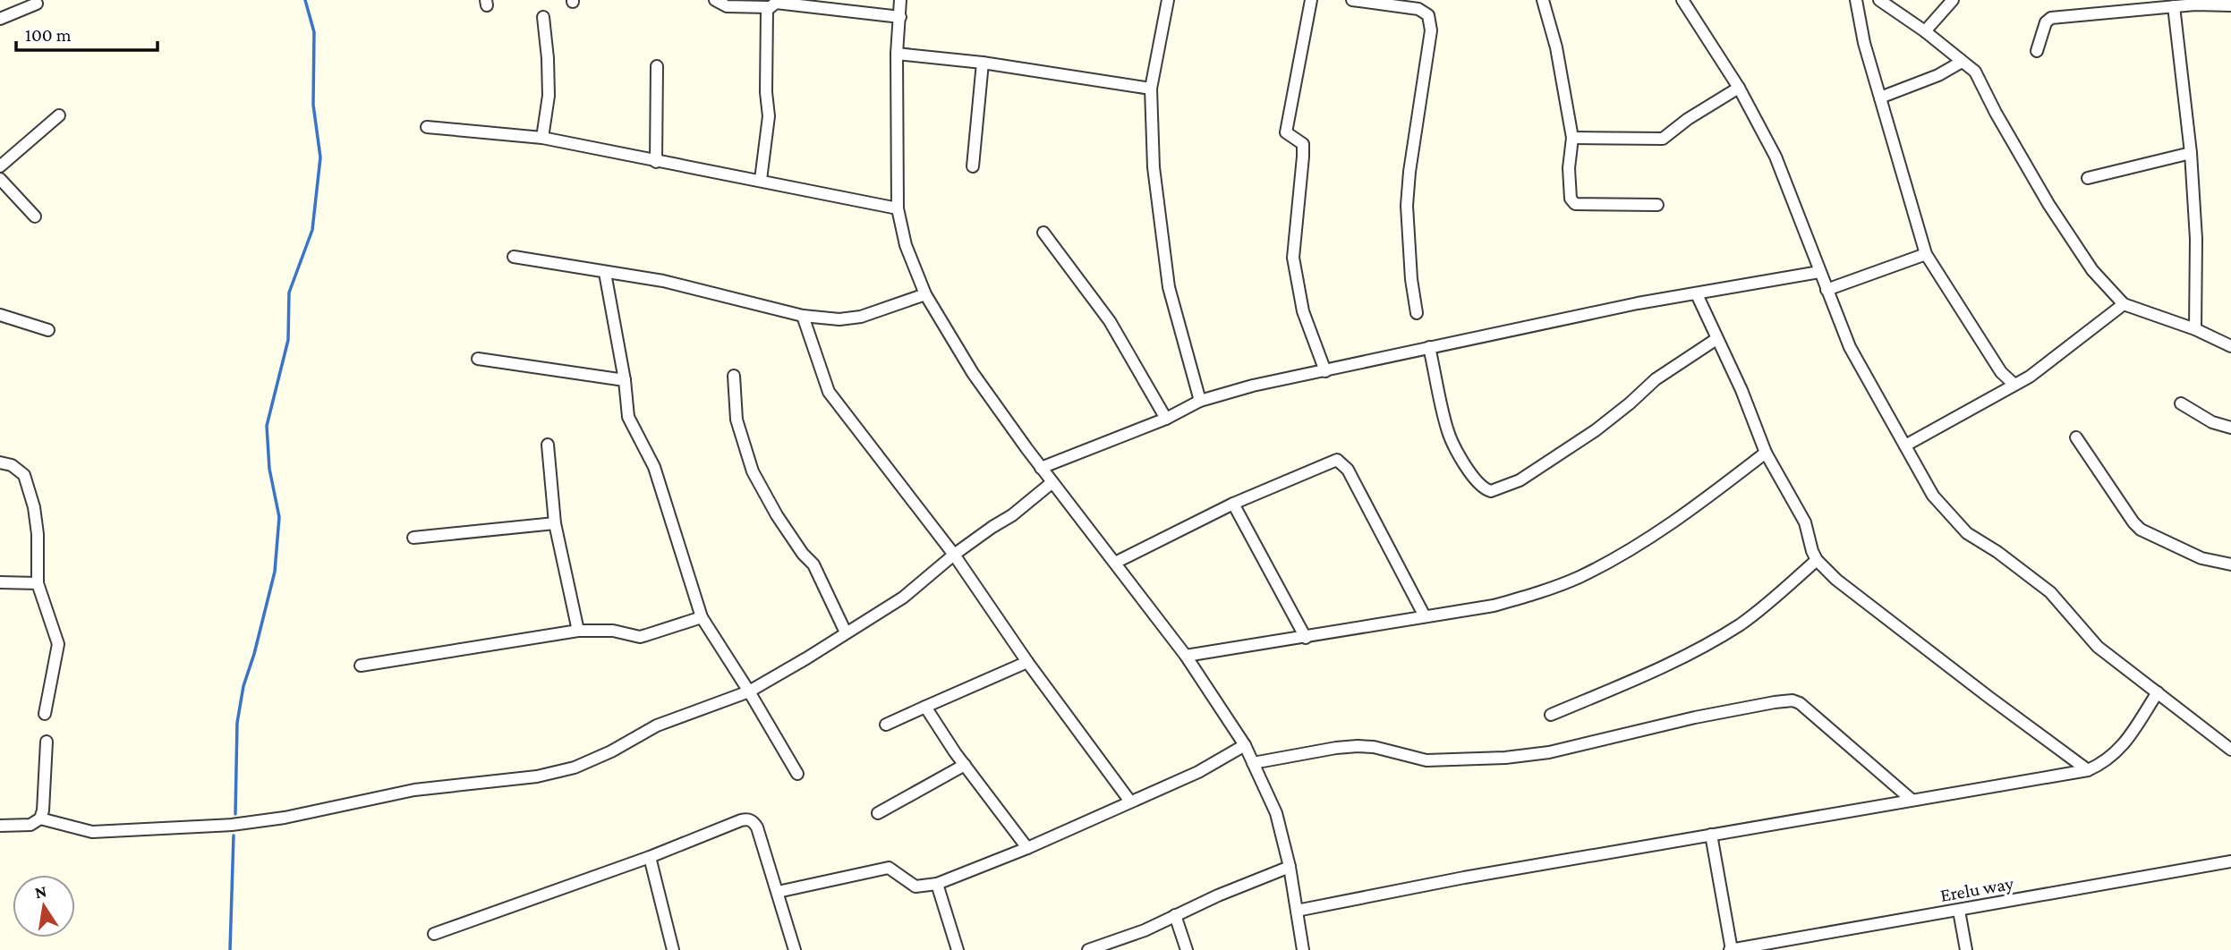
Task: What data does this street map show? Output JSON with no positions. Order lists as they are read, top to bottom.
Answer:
{
  "streets": {
    "street": ["Erelu way"]
  },
  "scale_bar": "100 m",
  "north": "top"
}
